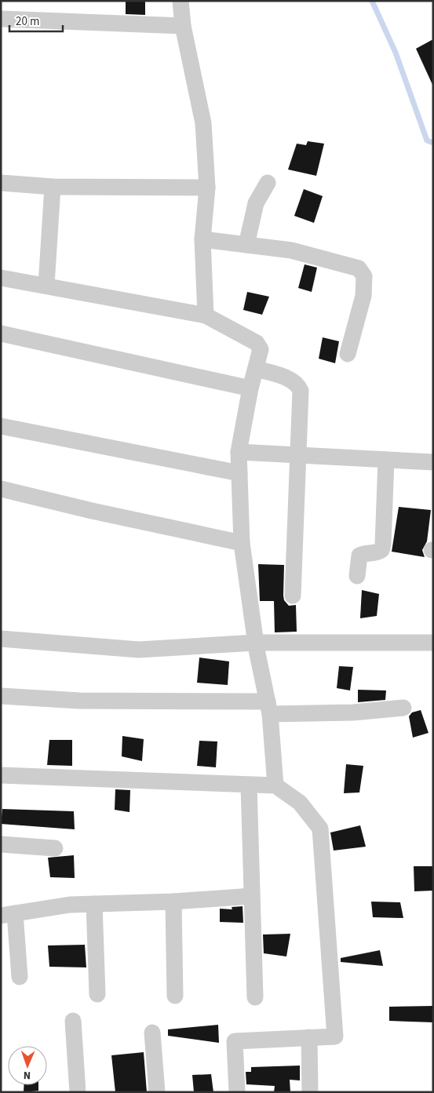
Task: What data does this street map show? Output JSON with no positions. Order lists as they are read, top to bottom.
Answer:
{
  "scale_bar": "20 m",
  "north": "bottom"
}
